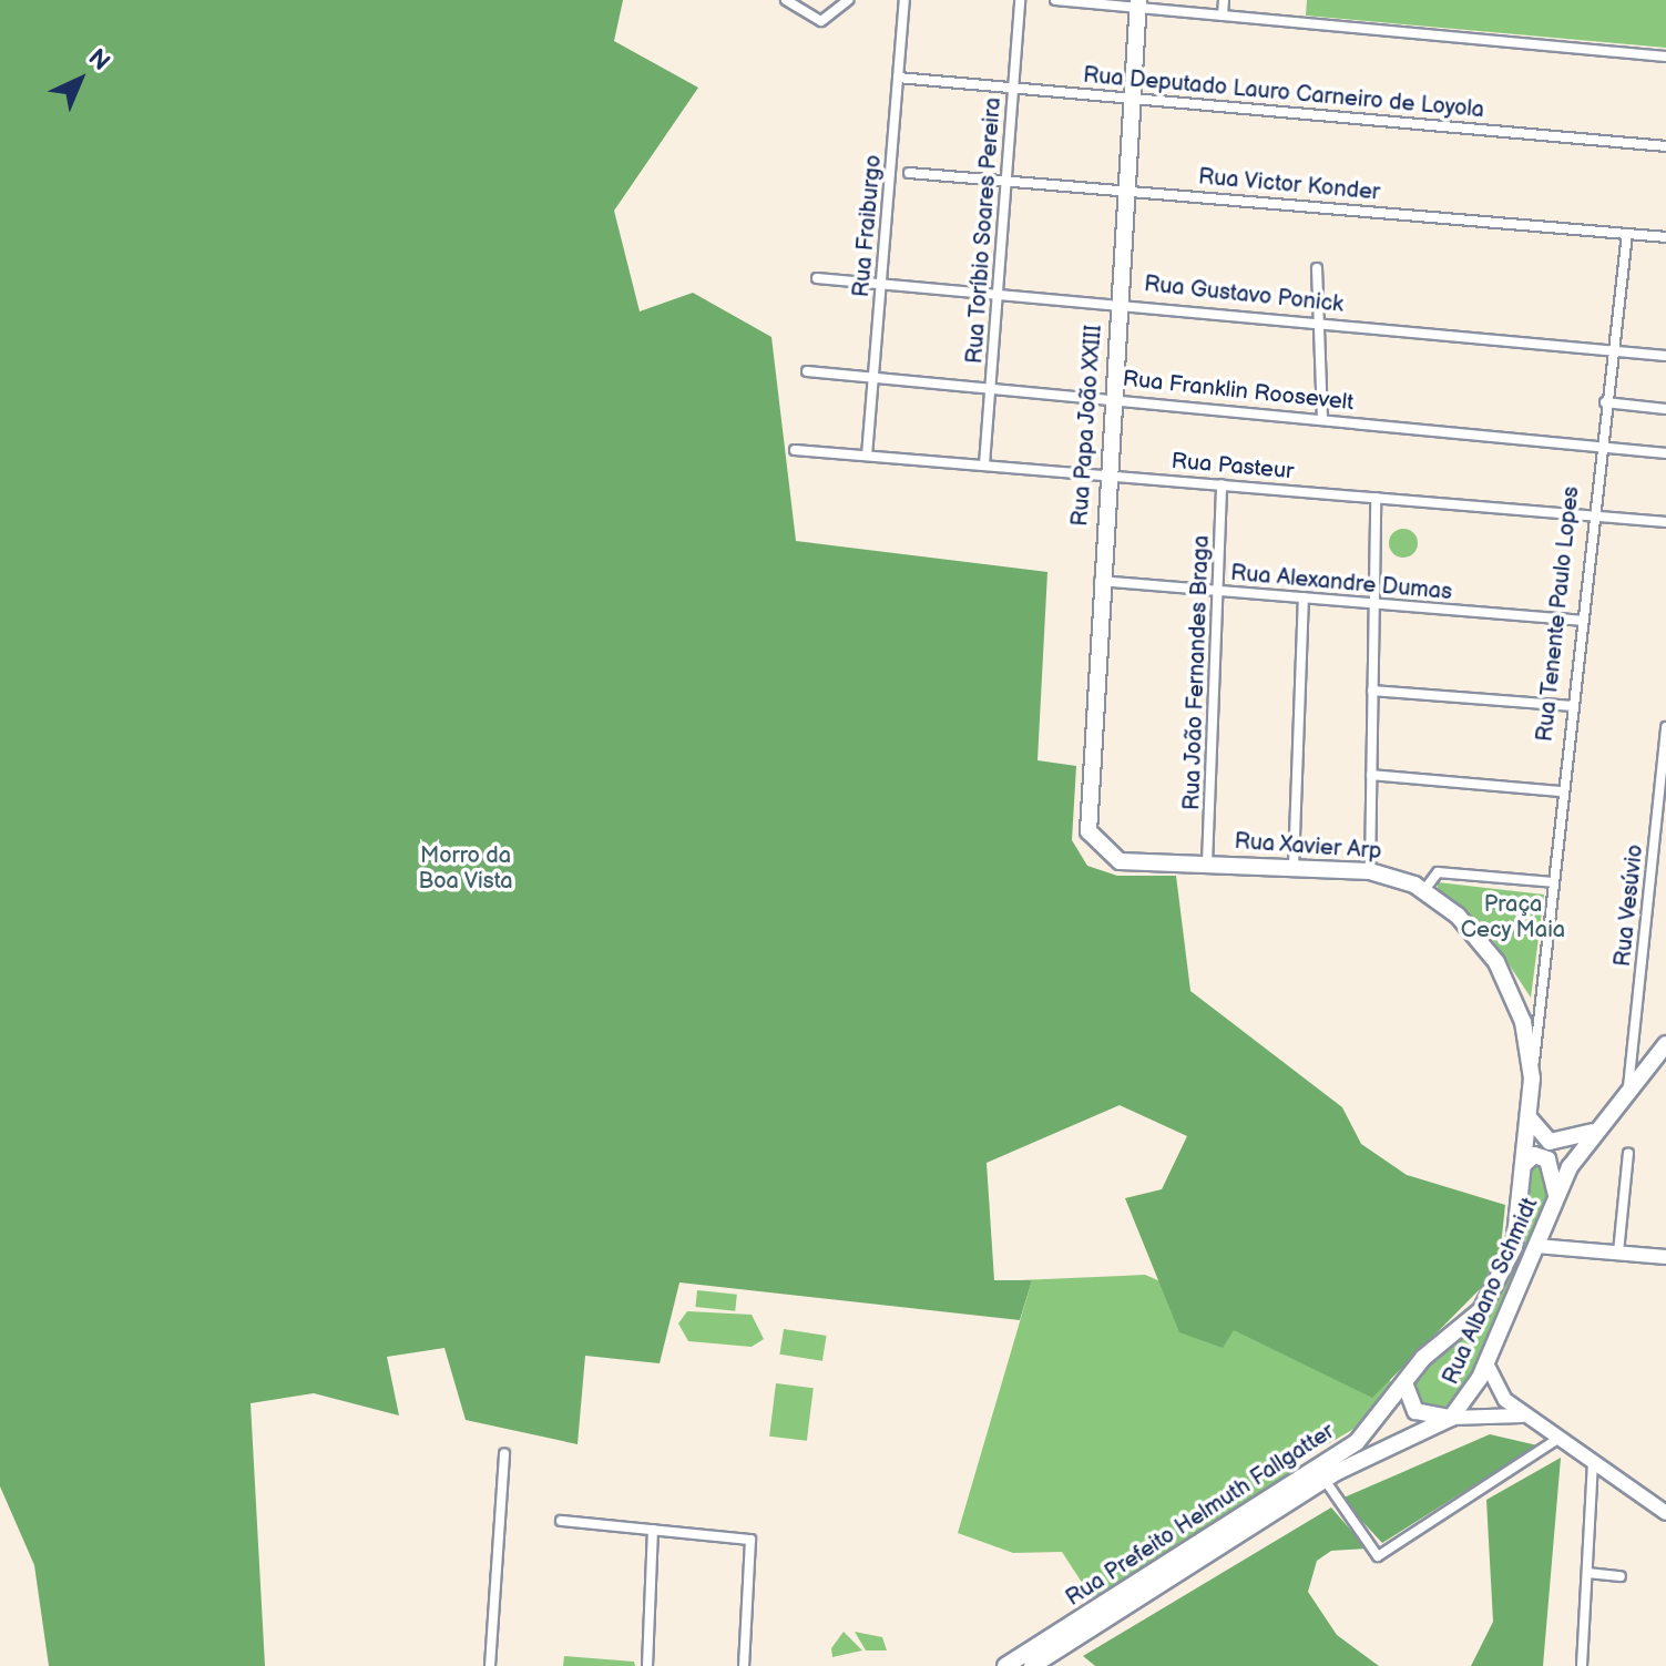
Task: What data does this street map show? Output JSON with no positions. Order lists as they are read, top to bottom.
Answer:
{
  "streets": {
    "main road": [
      "Rua Papa João XXIII",
      "Rua Tenente Paulo Lopes",
      "Rua Xavier Arp",
      "Rua Albano Schmidt",
      "Rua Prefeito Helmuth Fallgatter"
    ],
    "street": [
      "Rua Deputado Lauro Carneiro de Loyola",
      "Rua Victor Konder",
      "Rua Fraiburgo",
      "Rua Toríbio Soares Pereira",
      "Rua Gustavo Ponick",
      "Rua Franklin Roosevelt",
      "Rua Pasteur",
      "Rua Alexandre Dumas",
      "Rua João Fernandes Braga",
      "Rua Vesúvio"
    ]
  },
  "crossings": [
    ["Rua Deputado Lauro Carneiro de Loyola", "Rua Fraiburgo"],
    ["Rua Deputado Lauro Carneiro de Loyola", "Rua Toríbio Soares Pereira"],
    ["Rua Deputado Lauro Carneiro de Loyola", "Rua Papa João XXIII"],
    ["Rua Victor Konder", "Rua Toríbio Soares Pereira"],
    ["Rua Victor Konder", "Rua Papa João XXIII"],
    ["Rua Victor Konder", "Rua Tenente Paulo Lopes"],
    ["Rua Fraiburgo", "Rua Gustavo Ponick"],
    ["Rua Fraiburgo", "Rua Franklin Roosevelt"],
    ["Rua Fraiburgo", "Rua Pasteur"],
    ["Rua Toríbio Soares Pereira", "Rua Gustavo Ponick"],
    ["Rua Toríbio Soares Pereira", "Rua Franklin Roosevelt"],
    ["Rua Toríbio Soares Pereira", "Rua Pasteur"],
    ["Rua Gustavo Ponick", "Rua Papa João XXIII"],
    ["Rua Gustavo Ponick", "Rua Tenente Paulo Lopes"],
    ["Rua Franklin Roosevelt", "Rua Papa João XXIII"],
    ["Rua Franklin Roosevelt", "Rua Tenente Paulo Lopes"],
    ["Rua Papa João XXIII", "Rua Pasteur"],
    ["Rua Papa João XXIII", "Rua Alexandre Dumas"],
    ["Rua Papa João XXIII", "Rua Xavier Arp"],
    ["Rua Pasteur", "Rua Tenente Paulo Lopes"],
    ["Rua Pasteur", "Rua João Fernandes Braga"],
    ["Rua Alexandre Dumas", "Rua Tenente Paulo Lopes"],
    ["Rua Alexandre Dumas", "Rua João Fernandes Braga"],
    ["Rua Tenente Paulo Lopes", "Rua Prefeito Helmuth Fallgatter"],
    ["Rua João Fernandes Braga", "Rua Xavier Arp"],
    ["Rua Vesúvio", "Rua Albano Schmidt"]
  ],
  "parks": ["Morro da Boa Vista", "Praça Cecy Maia"],
  "north": "top right"
}
